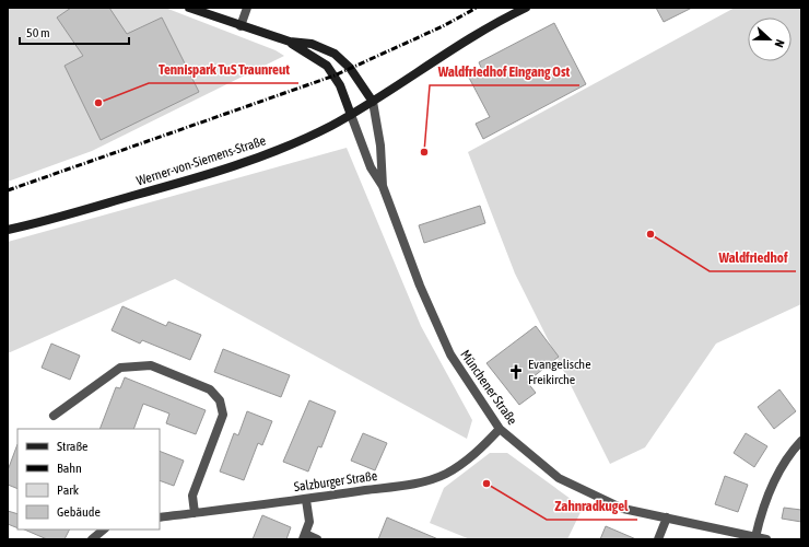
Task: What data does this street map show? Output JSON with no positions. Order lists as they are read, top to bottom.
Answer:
{
  "streets": {
    "street": ["Werner-von-Siemens-Straße", "Münchener Straße", "Salzburger Straße"]
  },
  "crossings": [
    ["Werner-von-Siemens-Straße", "Münchener Straße"],
    ["Münchener Straße", "Salzburger Straße"]
  ],
  "places": {
    "other": [
      "Tennispark TuS Traunreut",
      "Waldfriedhof Eingang Ost",
      "Waldfriedhof",
      "Zahnradkugel"
    ],
    "church": ["Evangelische Freikirche"]
  },
  "legend": [
    "Straße",
    "Bahn",
    "Park",
    "Gebäude"
  ],
  "scale_bar": "50 m",
  "north": "right"
}
